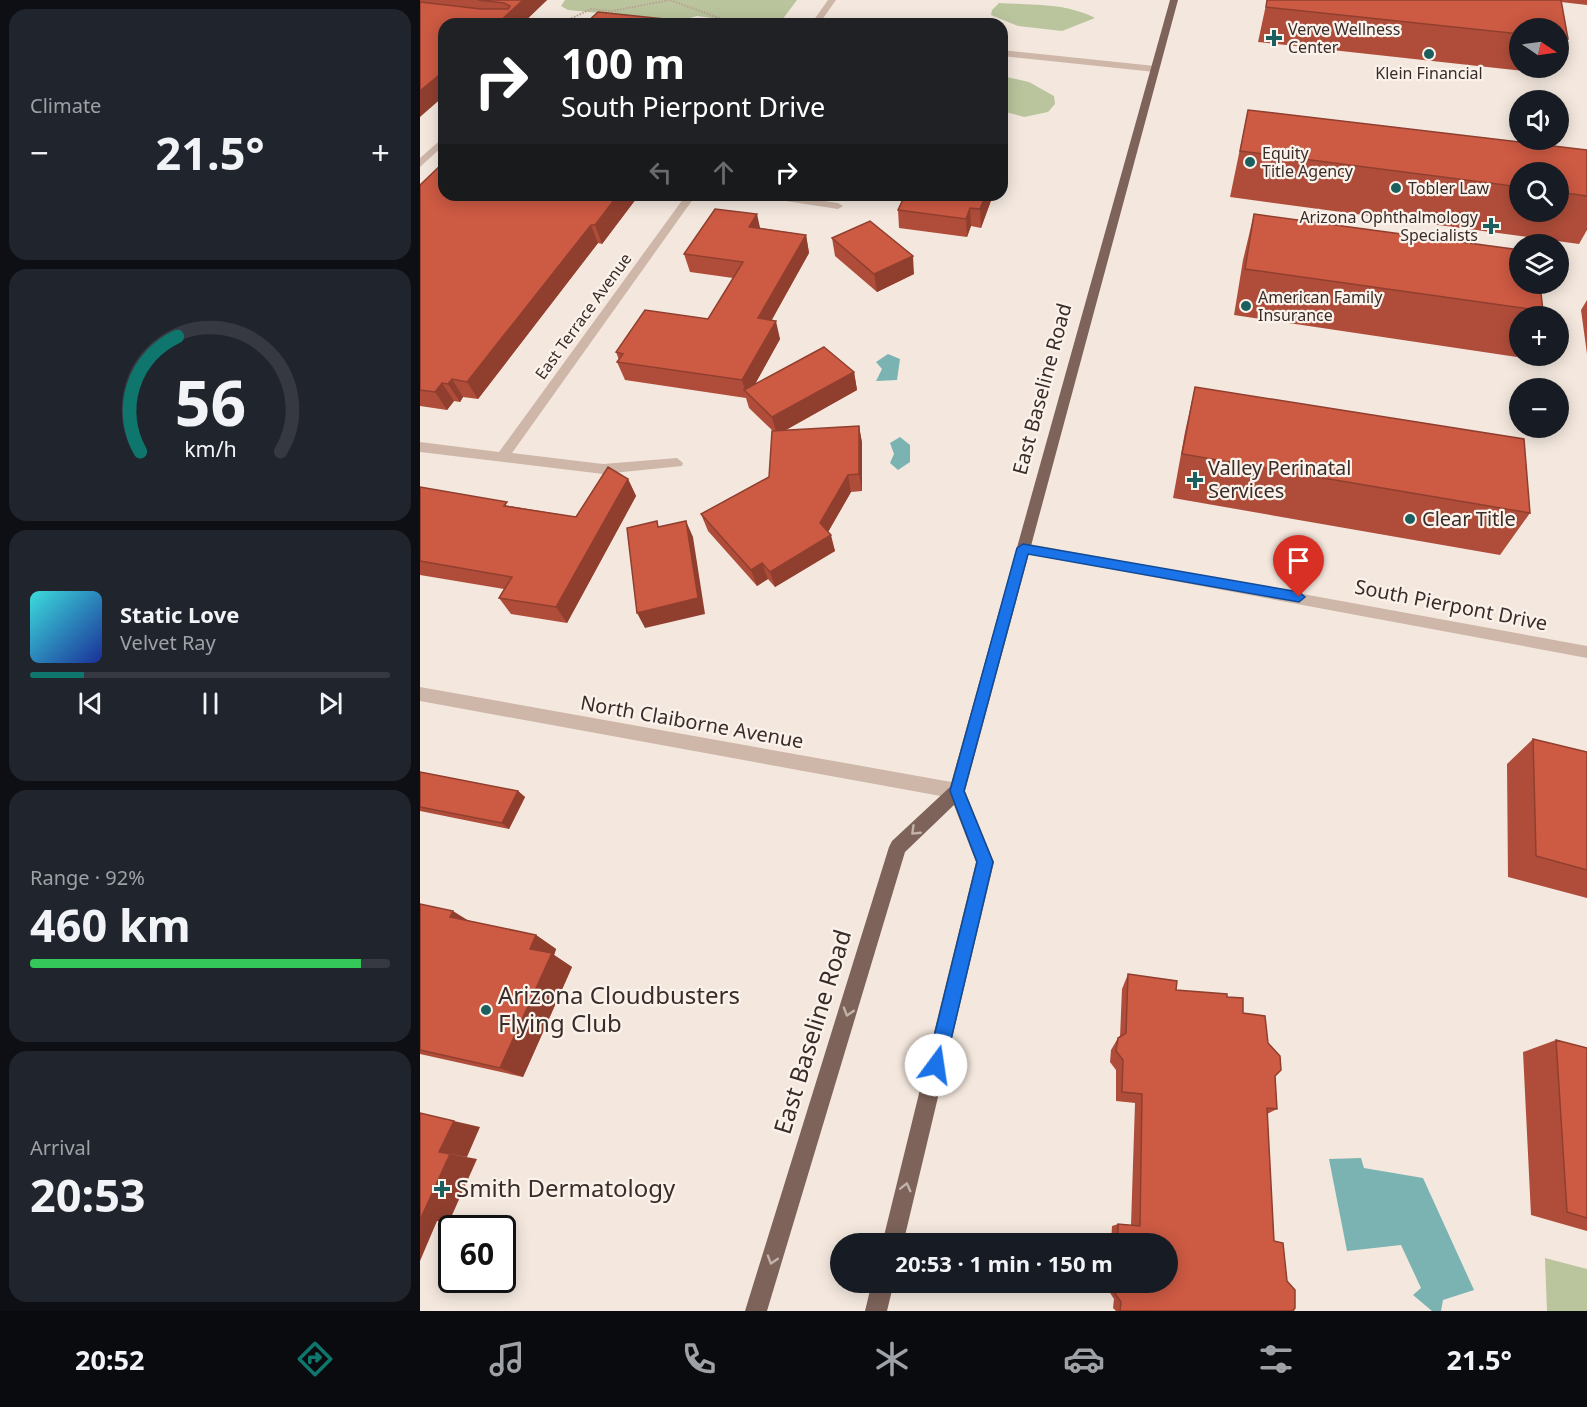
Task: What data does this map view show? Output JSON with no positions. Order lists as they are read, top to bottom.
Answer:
{
  "streets": {
    "main road": ["East Baseline Road"],
    "street": ["East Terrace Avenue", "South Pierpont Drive", "North Claiborne Avenue"]
  },
  "crossings": [
    ["East Baseline Road", "South Pierpont Drive"],
    ["East Baseline Road", "North Claiborne Avenue"]
  ],
  "places": {
    "health": [
      "Verve Wellness Center",
      "Arizona Ophthalmology Specialists",
      "Valley Perinatal Services",
      "Smith Dermatology"
    ],
    "other": [
      "Klein Financial",
      "Equity Title Agency",
      "Tobler Law",
      "American Family Insurance",
      "Clear Title",
      "Arizona Cloudbusters Flying Club"
    ]
  },
  "north": "right",
  "page": {
    "tile": [
      "Climate",
      ["Range · 92%", "460 km"],
      ["Arrival", "20:53"]
    ],
    "map_buttons": ["+", "−"],
    "turn": ["100 m", "South Pierpont Drive"],
    "heat": ["−", "21.5°", "+"],
    "song": ["Static Love", "Velvet Ray"],
    "limit": "60",
    "trip": "20:53 · 1 min · 150 m",
    "tabs": ["20:52", "21.5°"],
    "gauge": ["56", "km/h"]
  }
}
